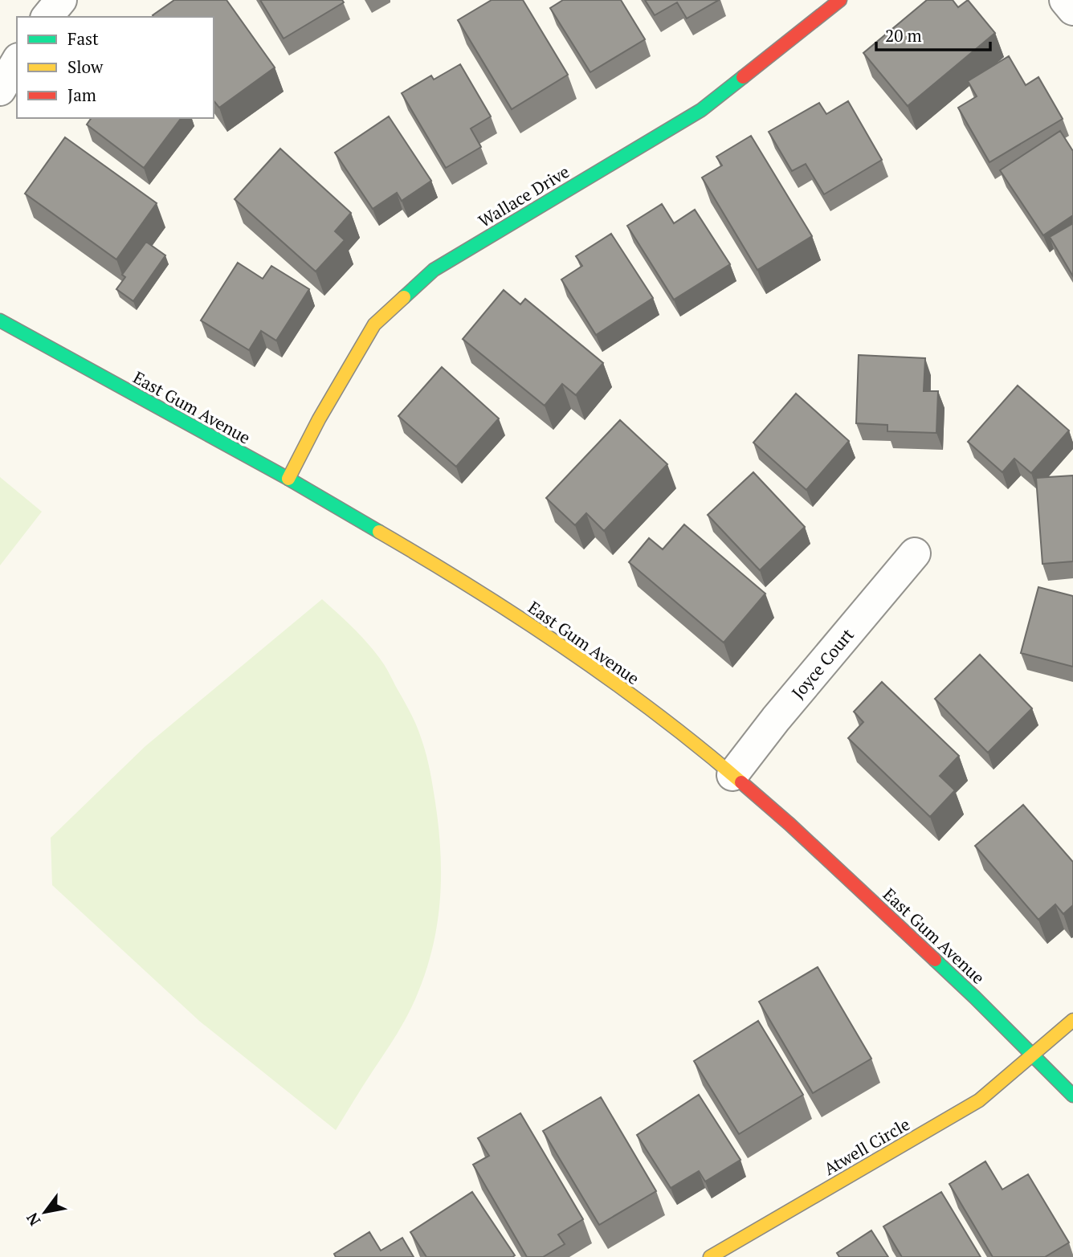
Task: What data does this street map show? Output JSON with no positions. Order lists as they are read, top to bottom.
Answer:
{
  "streets": {
    "street": [
      "Wallace Drive",
      "East Gum Avenue",
      "Joyce Court",
      "Atwell Circle"
    ]
  },
  "crossings": [
    ["Wallace Drive", "East Gum Avenue"],
    ["East Gum Avenue", "Joyce Court"],
    ["East Gum Avenue", "Atwell Circle"]
  ],
  "legend": ["Fast", "Slow", "Jam"],
  "scale_bar": "20 m",
  "north": "bottom left"
}
